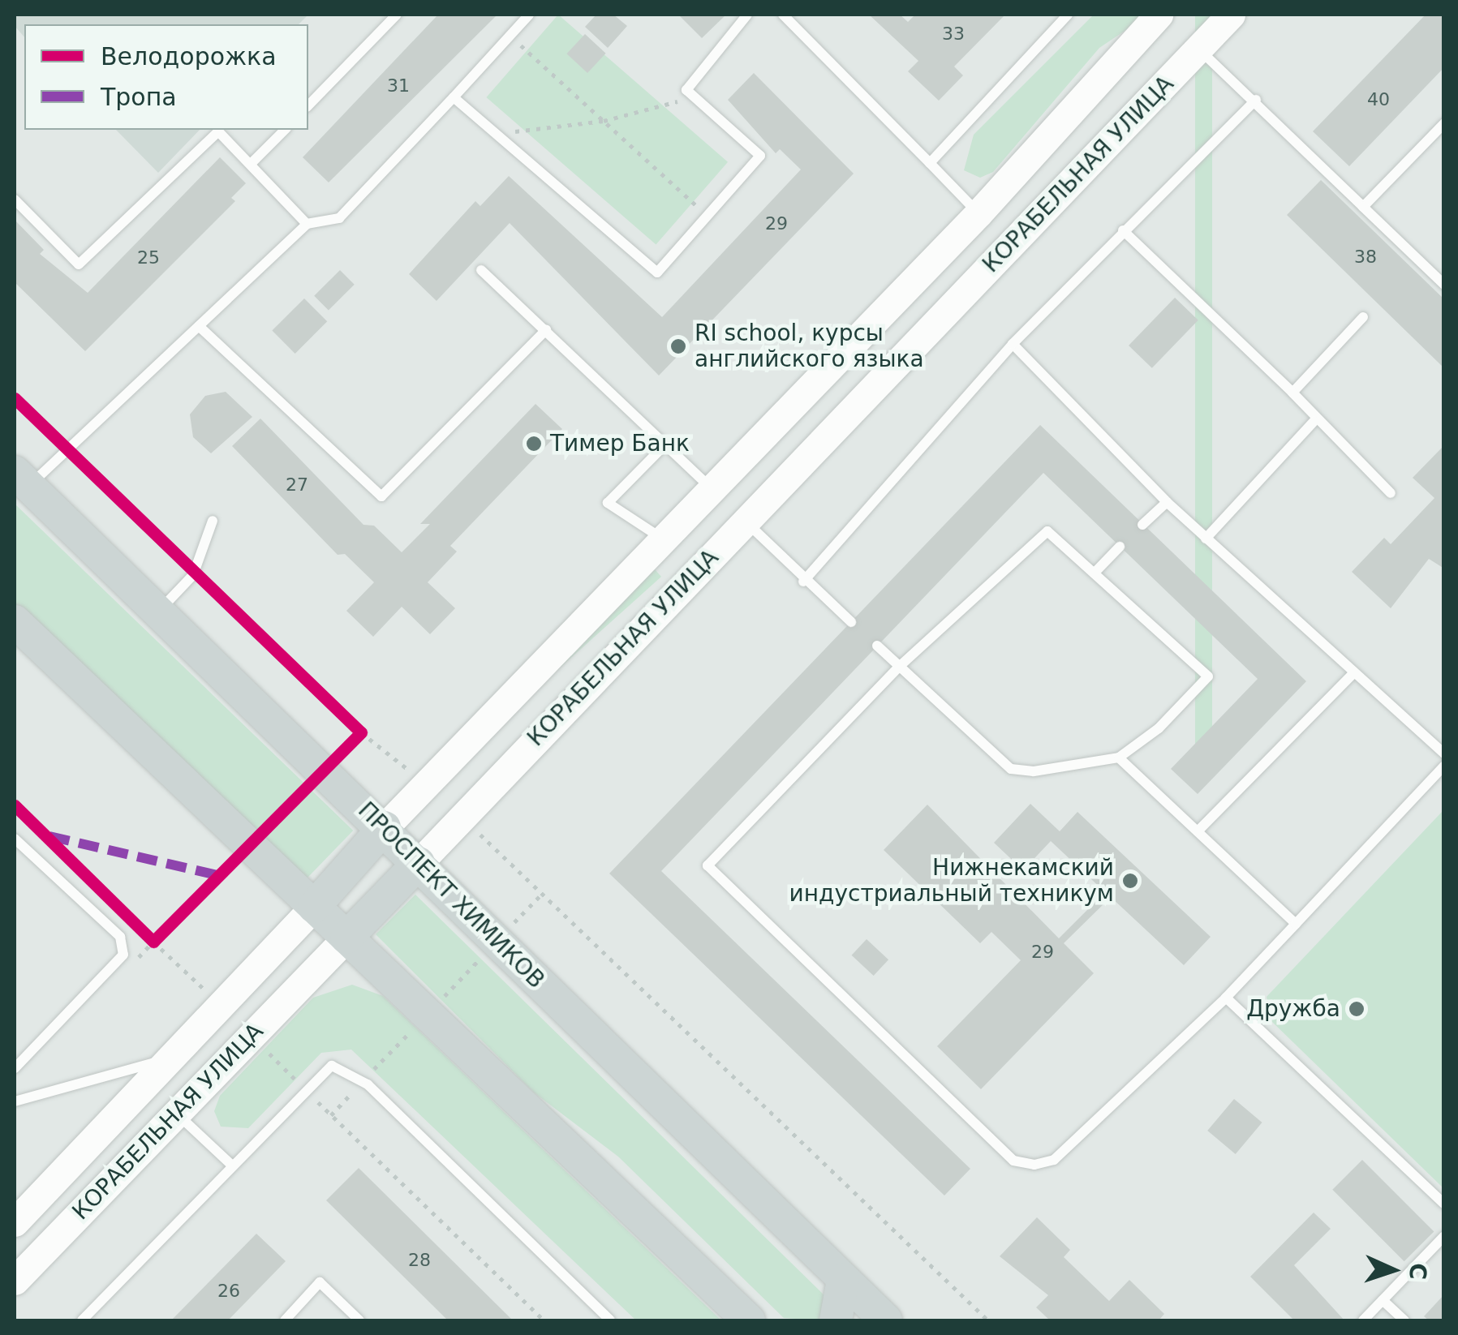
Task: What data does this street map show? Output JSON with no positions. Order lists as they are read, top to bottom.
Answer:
{
  "streets": {
    "main road": ["КОРАБЕЛЬНАЯ УЛИЦА", "ПРОСПЕКТ ХИМИКОВ"]
  },
  "crossings": [
    ["КОРАБЕЛЬНАЯ УЛИЦА", "ПРОСПЕКТ ХИМИКОВ"]
  ],
  "places": [
    "RI school, курсы английского языка",
    "Тимер Банк",
    "Нижнекамский индустриальный техникум",
    "Дружба"
  ],
  "house_numbers": [
    "33",
    "31",
    "40",
    "29",
    "38",
    "25",
    "27",
    "29",
    "28",
    "26"
  ],
  "legend": ["Велодорожка", "Тропа"],
  "north": "right"
}
